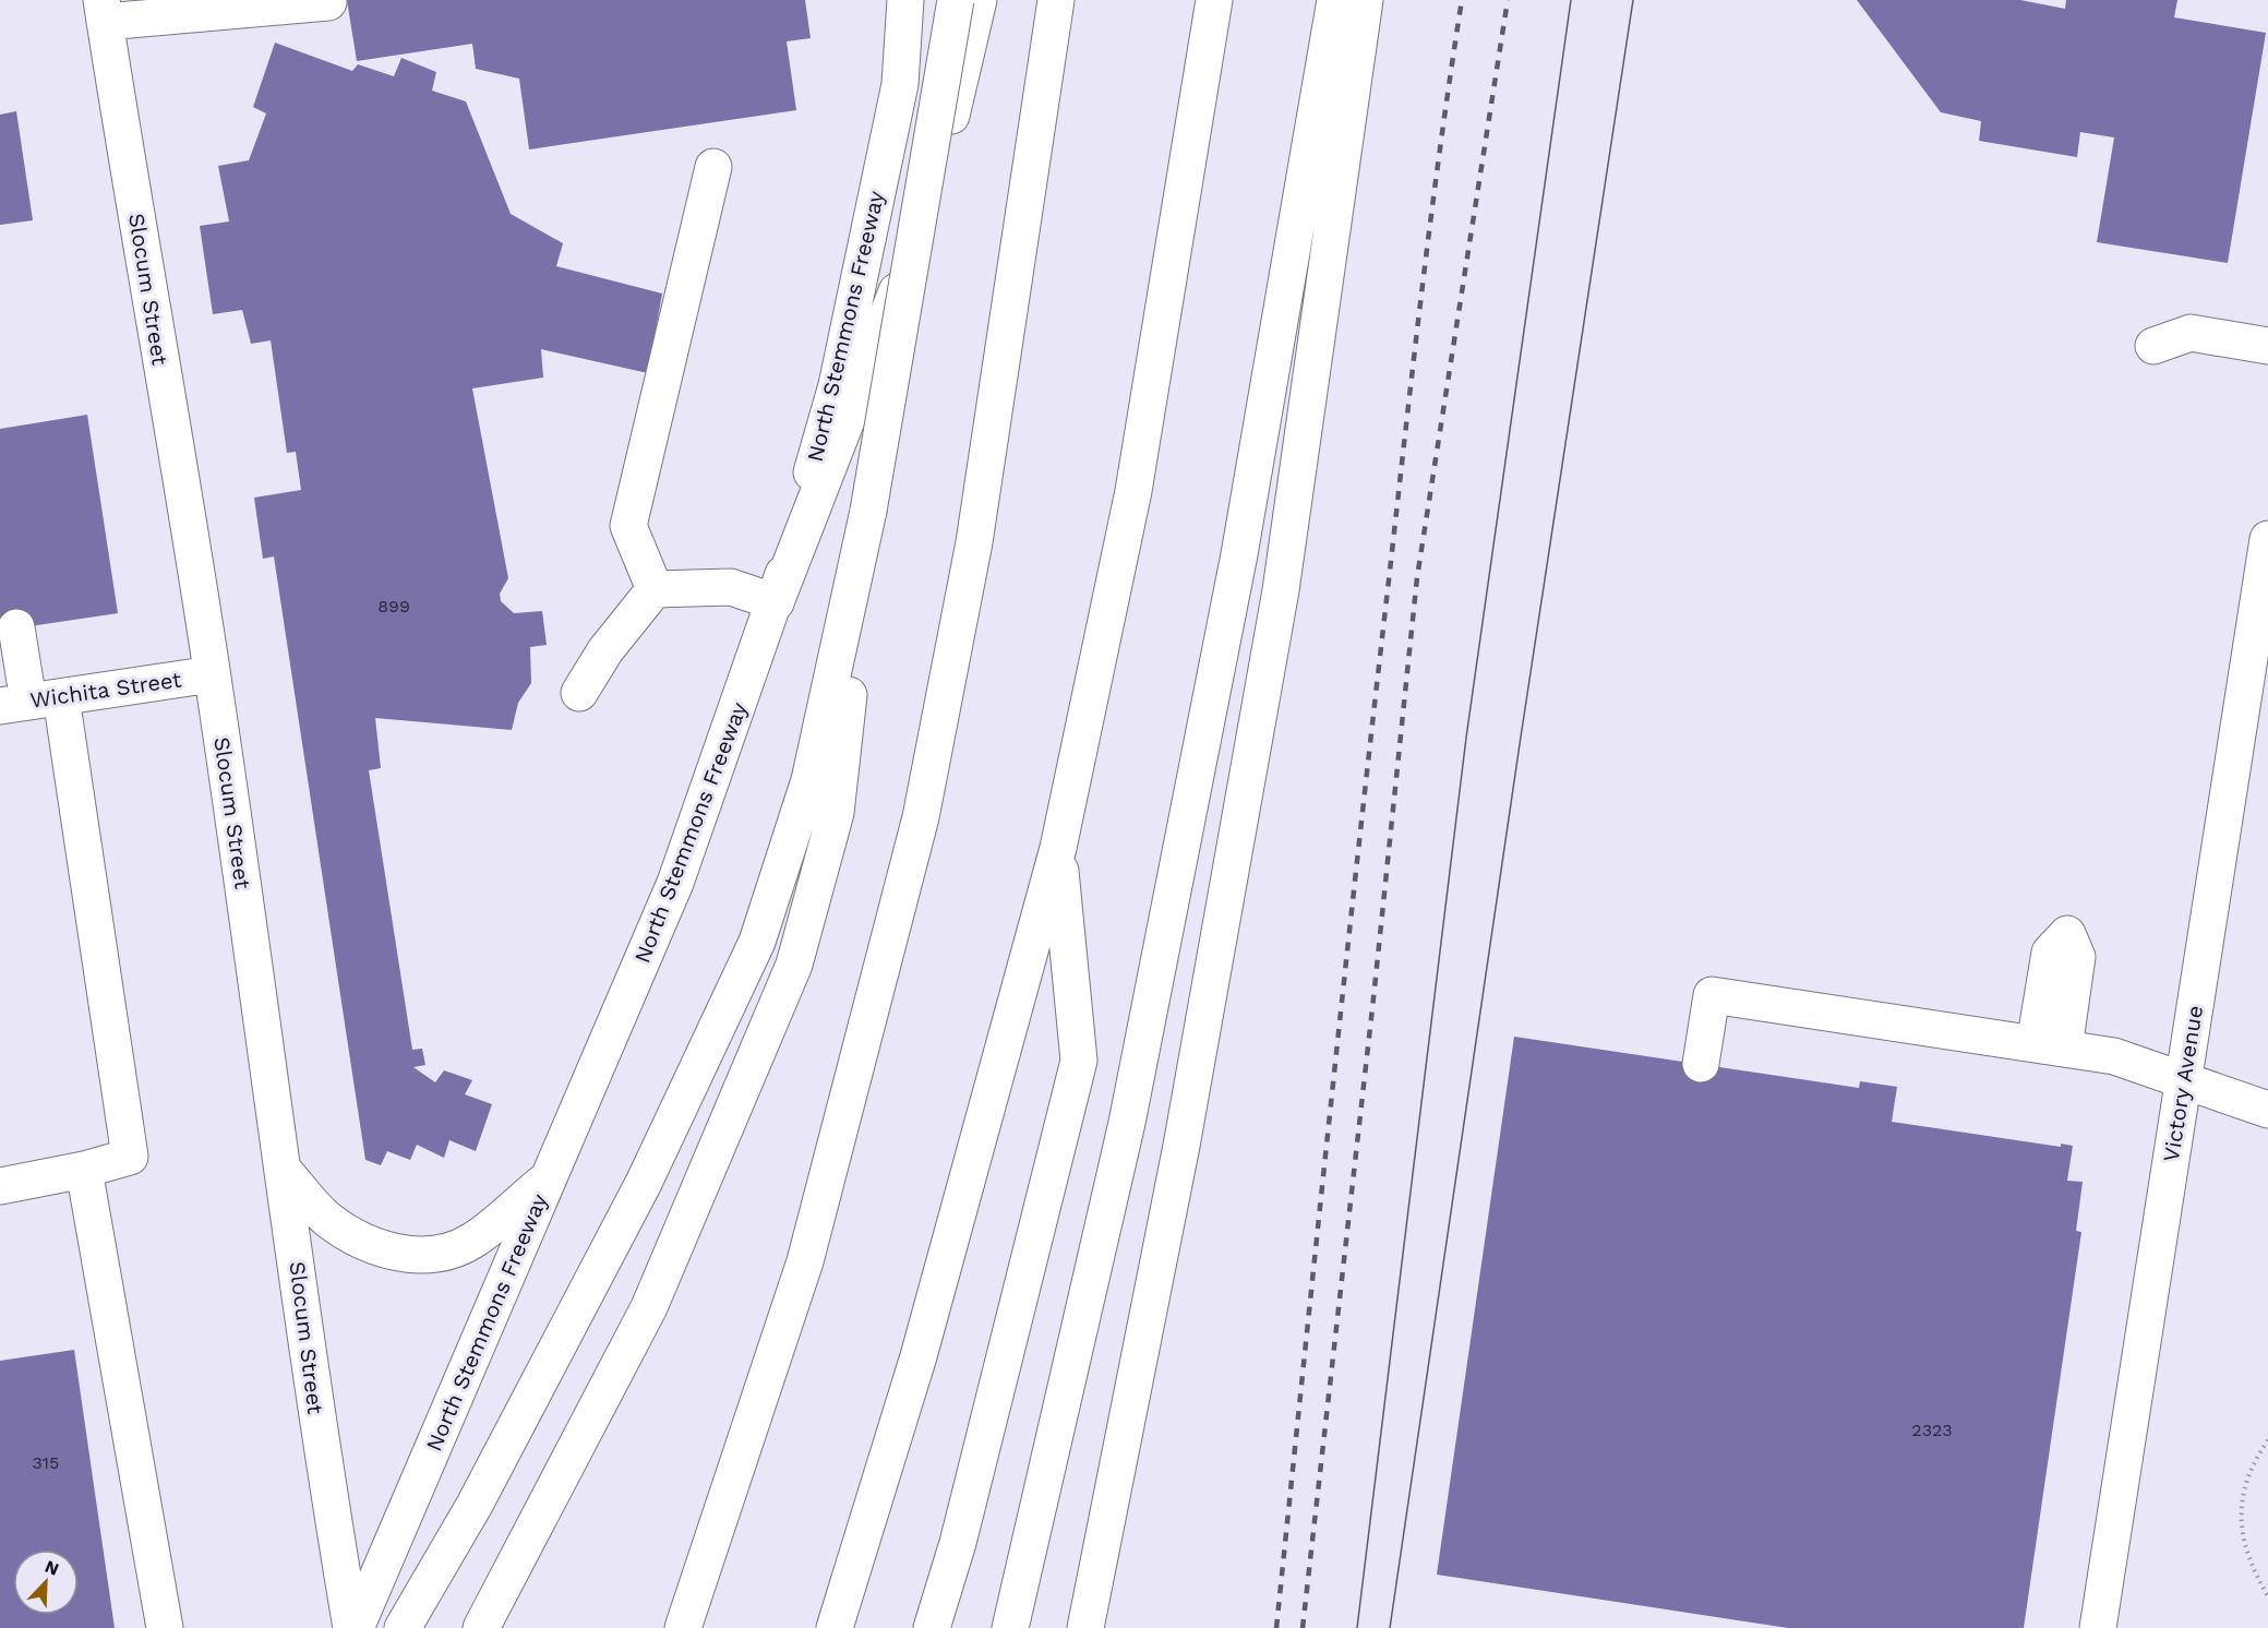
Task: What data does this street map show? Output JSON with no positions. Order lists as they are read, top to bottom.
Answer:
{
  "streets": {
    "main road": [
      "Slocum Street",
      "North Stemmons Freeway",
      "Wichita Street",
      "Victory Avenue"
    ]
  },
  "crossings": [
    ["Slocum Street", "Wichita Street"]
  ],
  "house_numbers": ["899", "2323", "315"],
  "north": "top right"
}
